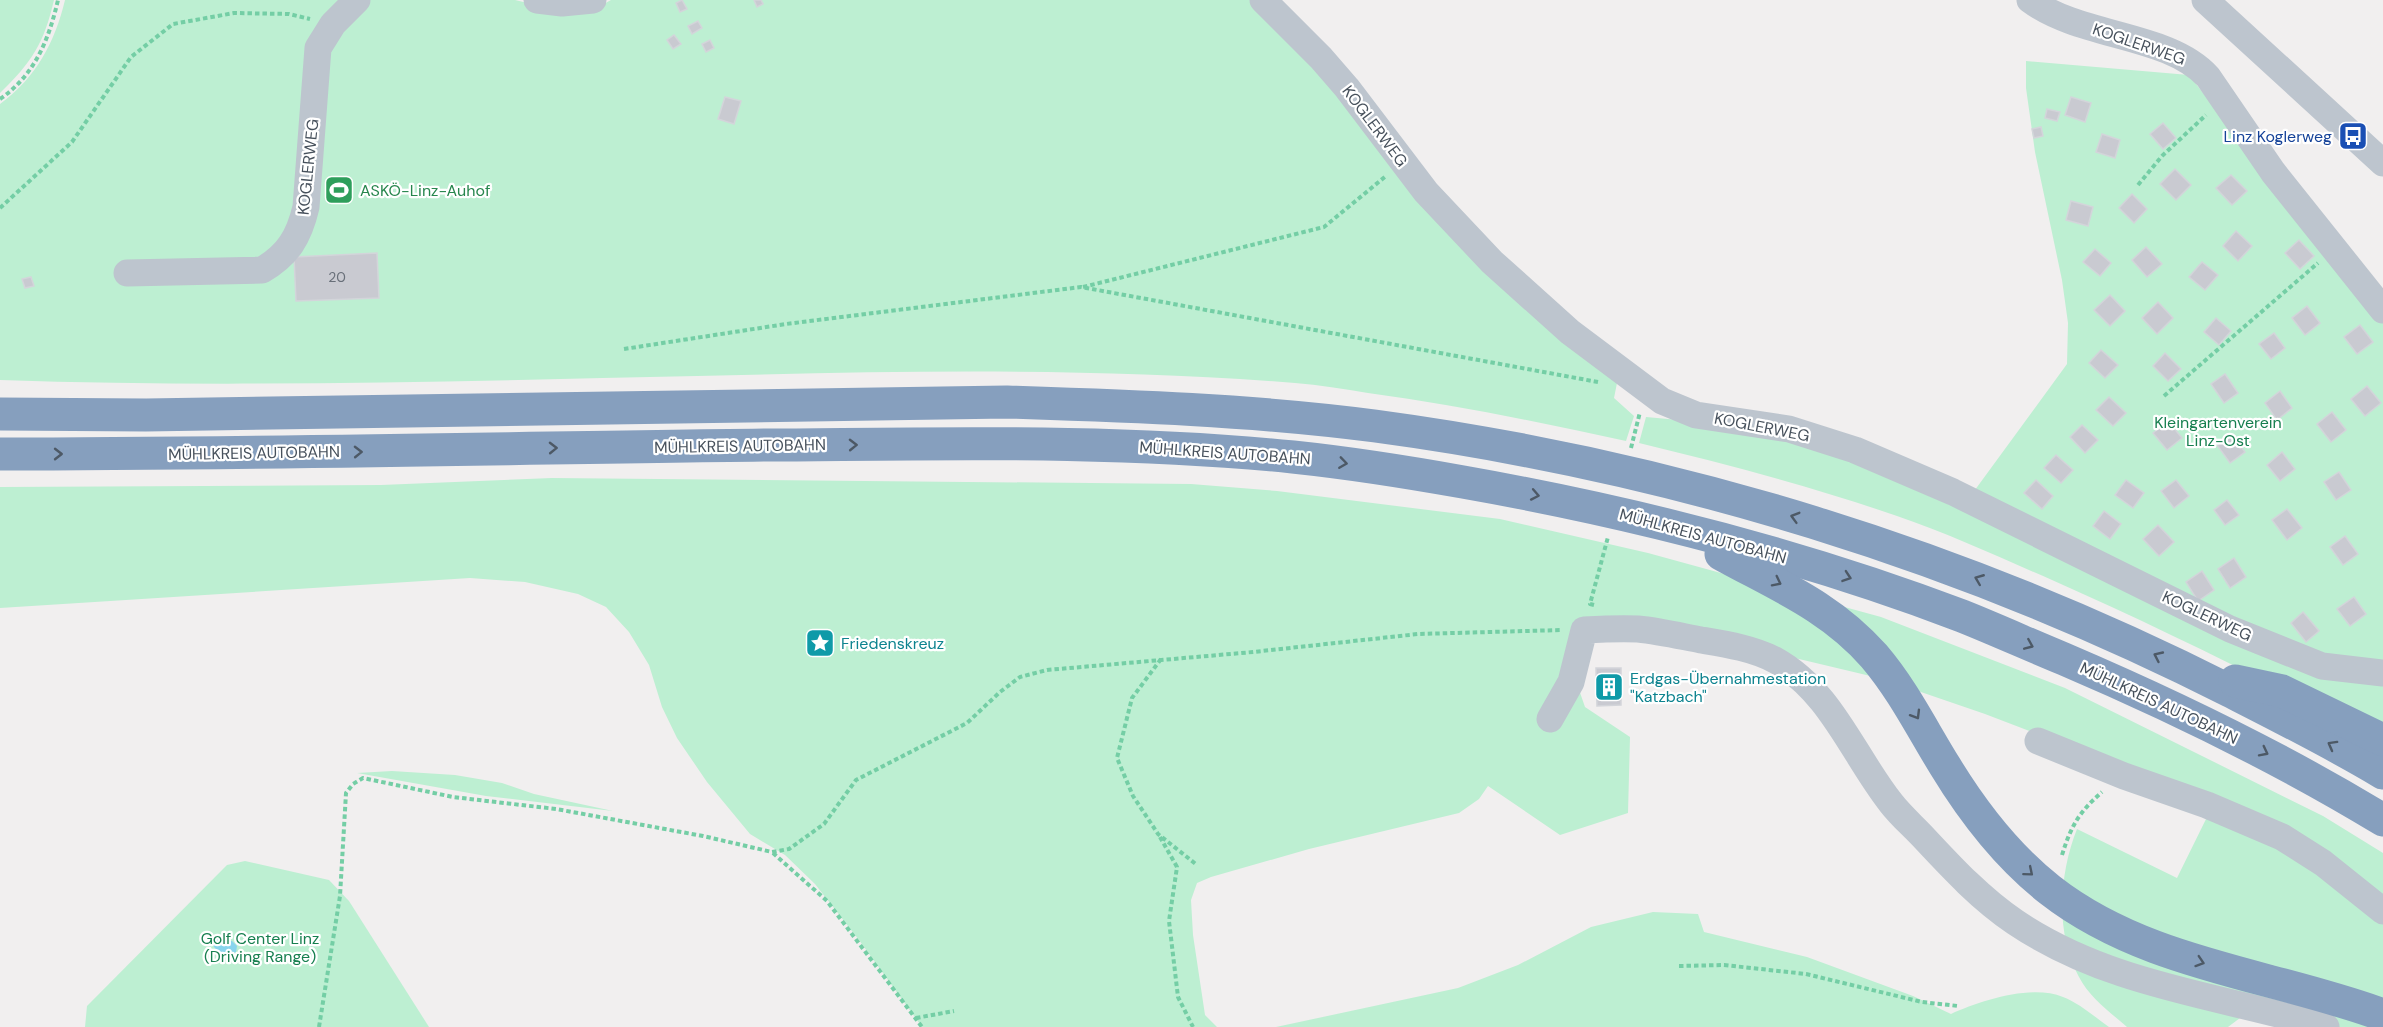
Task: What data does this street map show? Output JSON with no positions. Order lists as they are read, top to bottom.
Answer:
{
  "streets": {
    "highway": ["MÜHLKREIS AUTOBAHN"],
    "street": ["KOGLERWEG"]
  },
  "parks": ["Kleingartenverein Linz-Ost", "Golf Center Linz (Driving Range)"],
  "places": {
    "bus stop": ["Linz Koglerweg"],
    "sports": ["ASKÖ-Linz-Auhof"],
    "place": ["Friedenskreuz"],
    "building": ["Erdgas-Übernahmestation \"Katzbach\""]
  },
  "house_numbers": ["20"]
}
